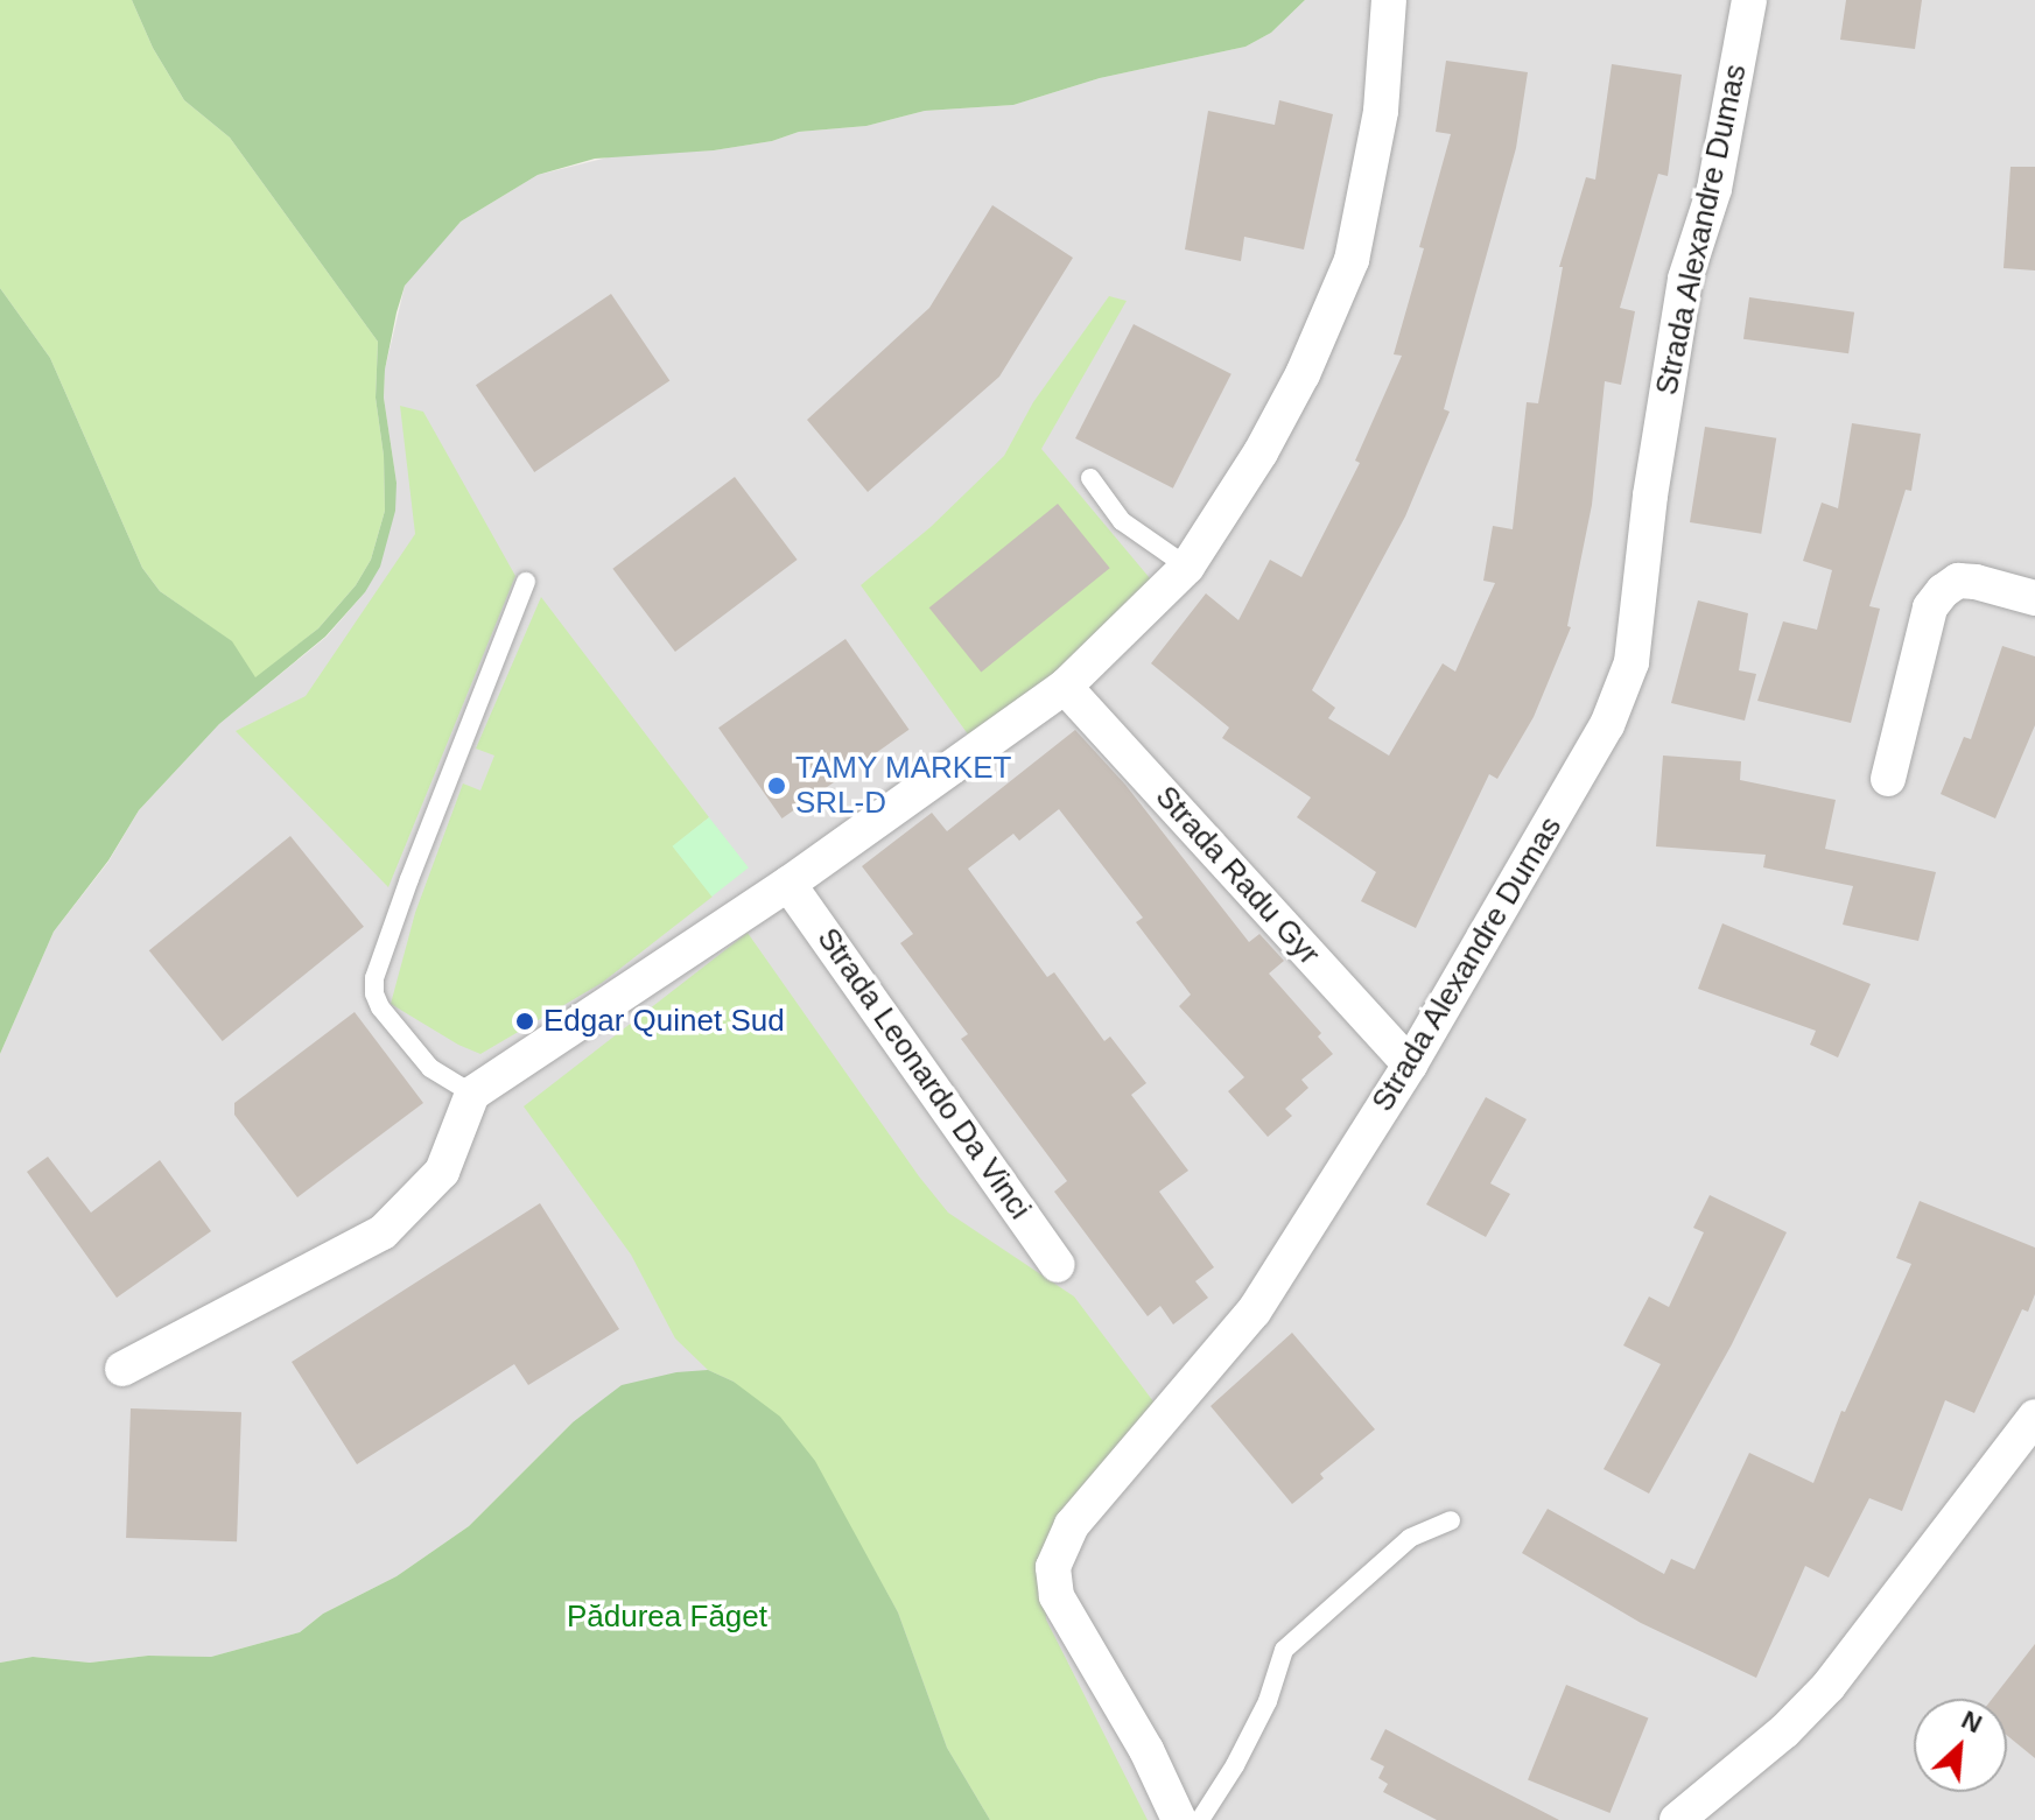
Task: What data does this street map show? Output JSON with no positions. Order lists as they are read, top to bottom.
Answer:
{
  "streets": {
    "street": ["Strada Alexandre Dumas", "Strada Radu Gyr", "Strada Leonardo Da Vinci"]
  },
  "crossings": [
    ["Strada Alexandre Dumas", "Strada Radu Gyr"]
  ],
  "parks": ["Pădurea Făget"],
  "places": ["TAMY MARKET SRL-D", "Edgar Quinet Sud"],
  "north": "top right"
}
